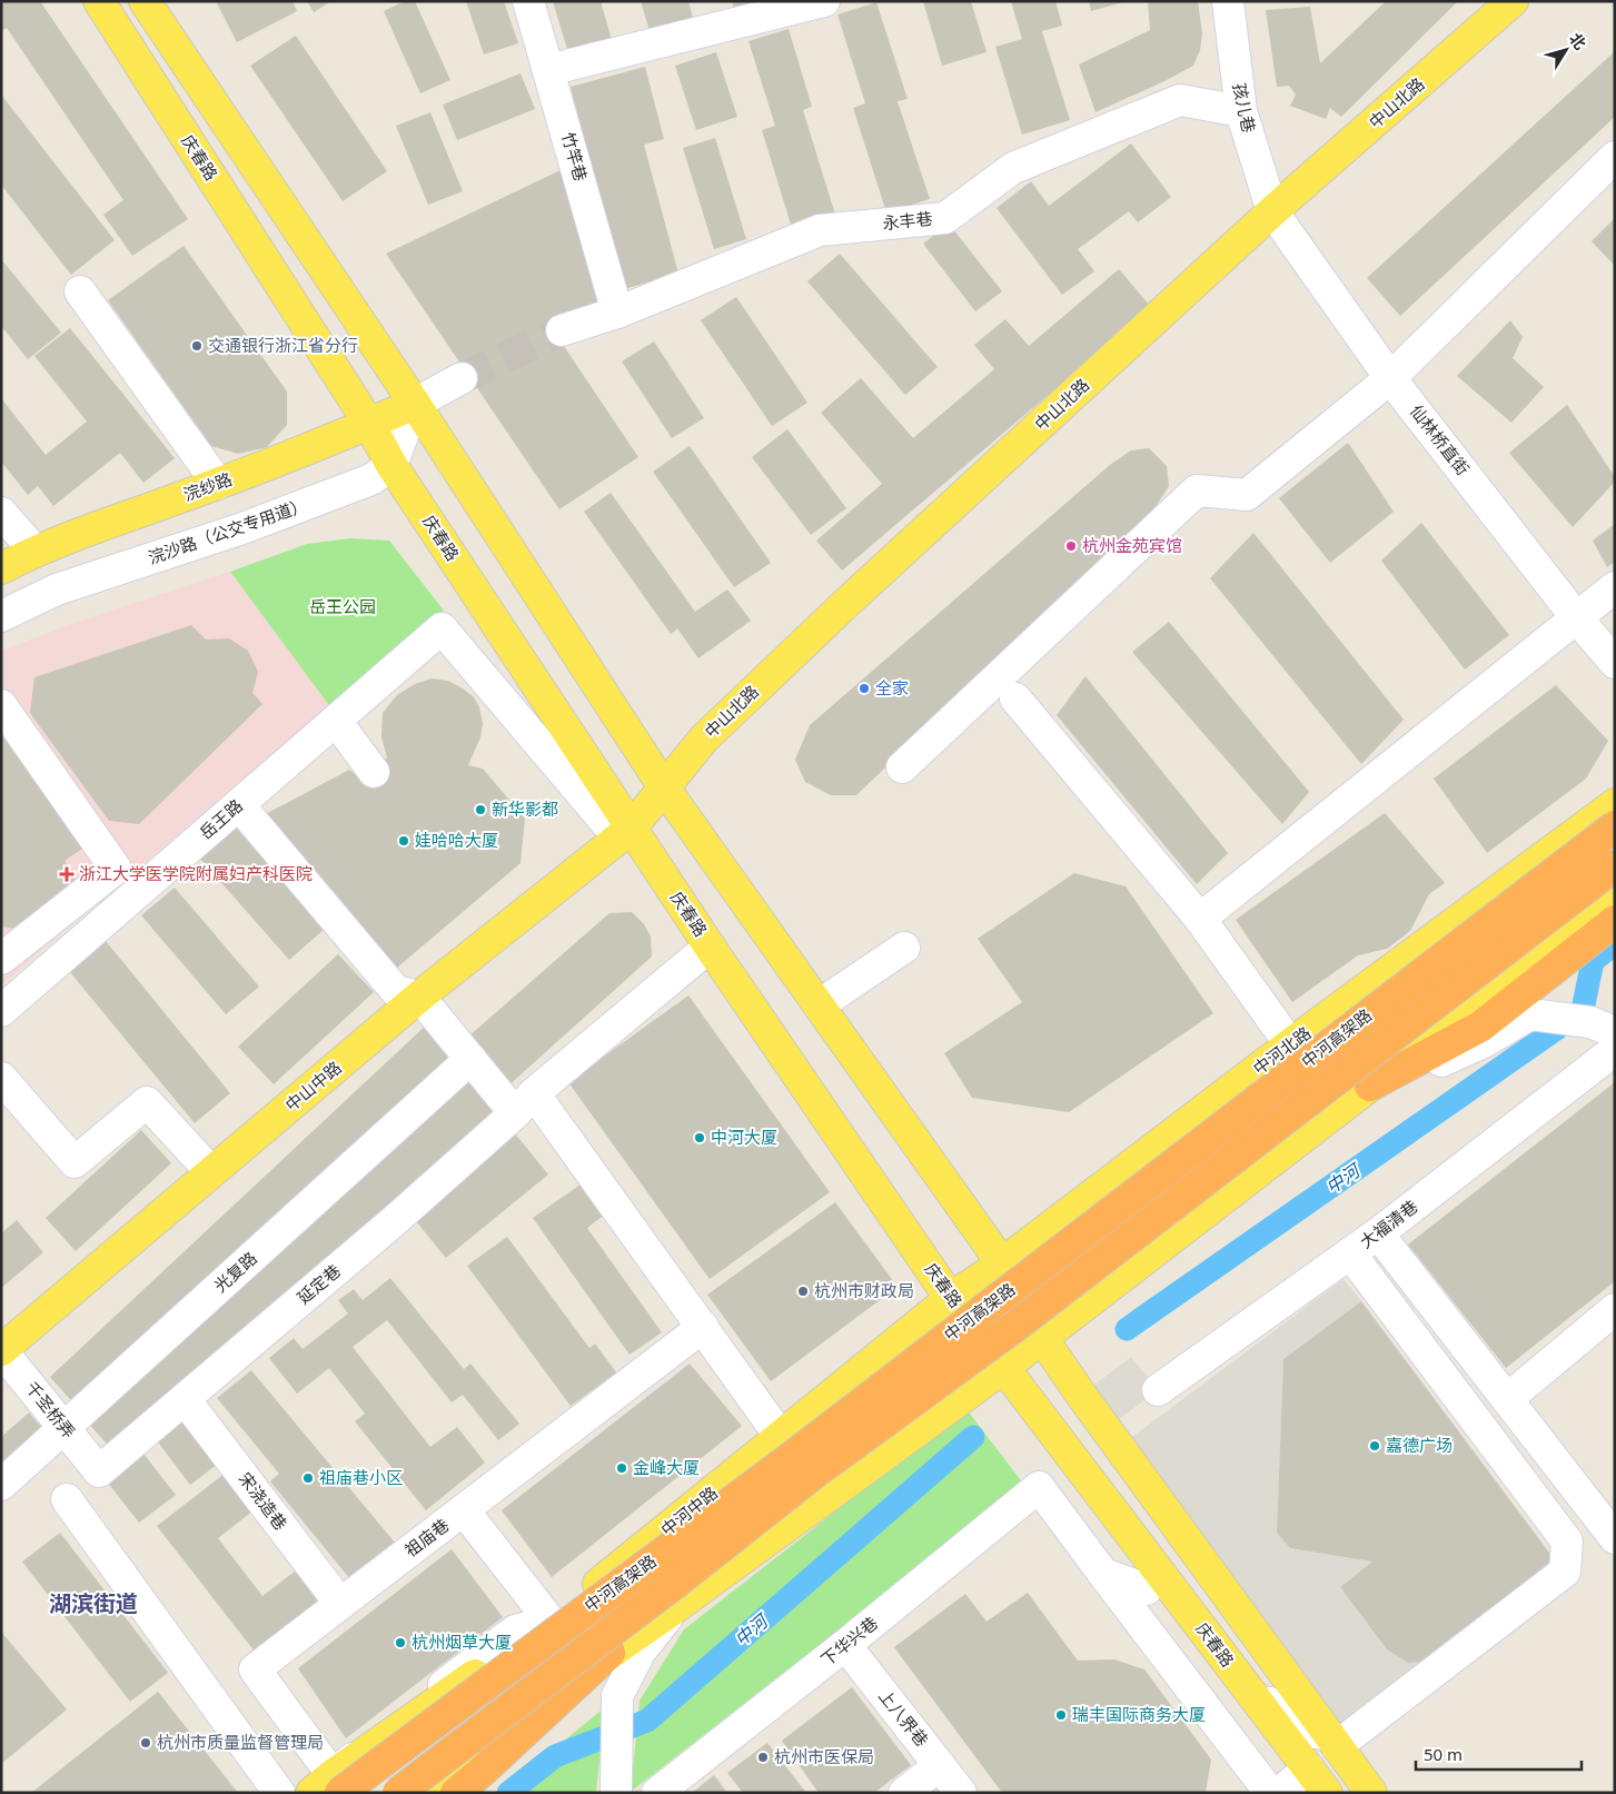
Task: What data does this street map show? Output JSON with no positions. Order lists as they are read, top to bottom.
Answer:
{
  "streets": {
    "highway": ["中河高架路"],
    "main road": [
      "中山北路",
      "庆春路",
      "浣纱路",
      "中河北路",
      "中山中路",
      "中河中路"
    ],
    "street": [
      "孩儿巷",
      "竹竿巷",
      "永丰巷",
      "仙林桥直街",
      "浣沙路（公交专用道）",
      "岳王路",
      "大福清巷",
      "光复路",
      "延定巷",
      "千圣桥弄",
      "宋浇造巷",
      "祖庙巷",
      "下华兴巷",
      "上八界巷"
    ]
  },
  "crossings": [
    ["中山北路", "孩儿巷"],
    ["中山北路", "庆春路"],
    ["中山北路", "仙林桥直街"],
    ["中山北路", "岳王路"],
    ["中山北路", "中山中路"],
    ["孩儿巷", "永丰巷"],
    ["孩儿巷", "仙林桥直街"],
    ["竹竿巷", "永丰巷"],
    ["庆春路", "浣纱路"],
    ["庆春路", "浣沙路（公交专用道）"],
    ["庆春路", "岳王路"],
    ["庆春路", "中河北路"],
    ["庆春路", "中山中路"],
    ["庆春路", "延定巷"],
    ["庆春路", "中河中路"],
    ["岳王路", "中山中路"],
    ["中河高架路", "中河中路"],
    ["中河高架路", "祖庙巷"],
    ["中河北路", "中河中路"],
    ["中山中路", "千圣桥弄"],
    ["光复路", "千圣桥弄"],
    ["延定巷", "千圣桥弄"],
    ["延定巷", "宋浇造巷"],
    ["宋浇造巷", "祖庙巷"],
    ["中河中路", "祖庙巷"],
    ["下华兴巷", "上八界巷"]
  ],
  "districts": ["湖滨街道"],
  "water": ["中河"],
  "parks": ["岳王公园"],
  "places": {
    "other": [
      "交通银行浙江省分行",
      "杭州金苑宾馆",
      "全家",
      "新华影都",
      "娃哈哈大厦",
      "中河大厦",
      "杭州市财政局",
      "嘉德广场",
      "金峰大厦",
      "祖庙巷小区",
      "杭州烟草大厦",
      "瑞丰国际商务大厦",
      "杭州市质量监督管理局",
      "杭州市医保局"
    ],
    "health": ["浙江大学医学院附属妇产科医院"]
  },
  "scale_bar": "50 m",
  "north": "top right"
}
